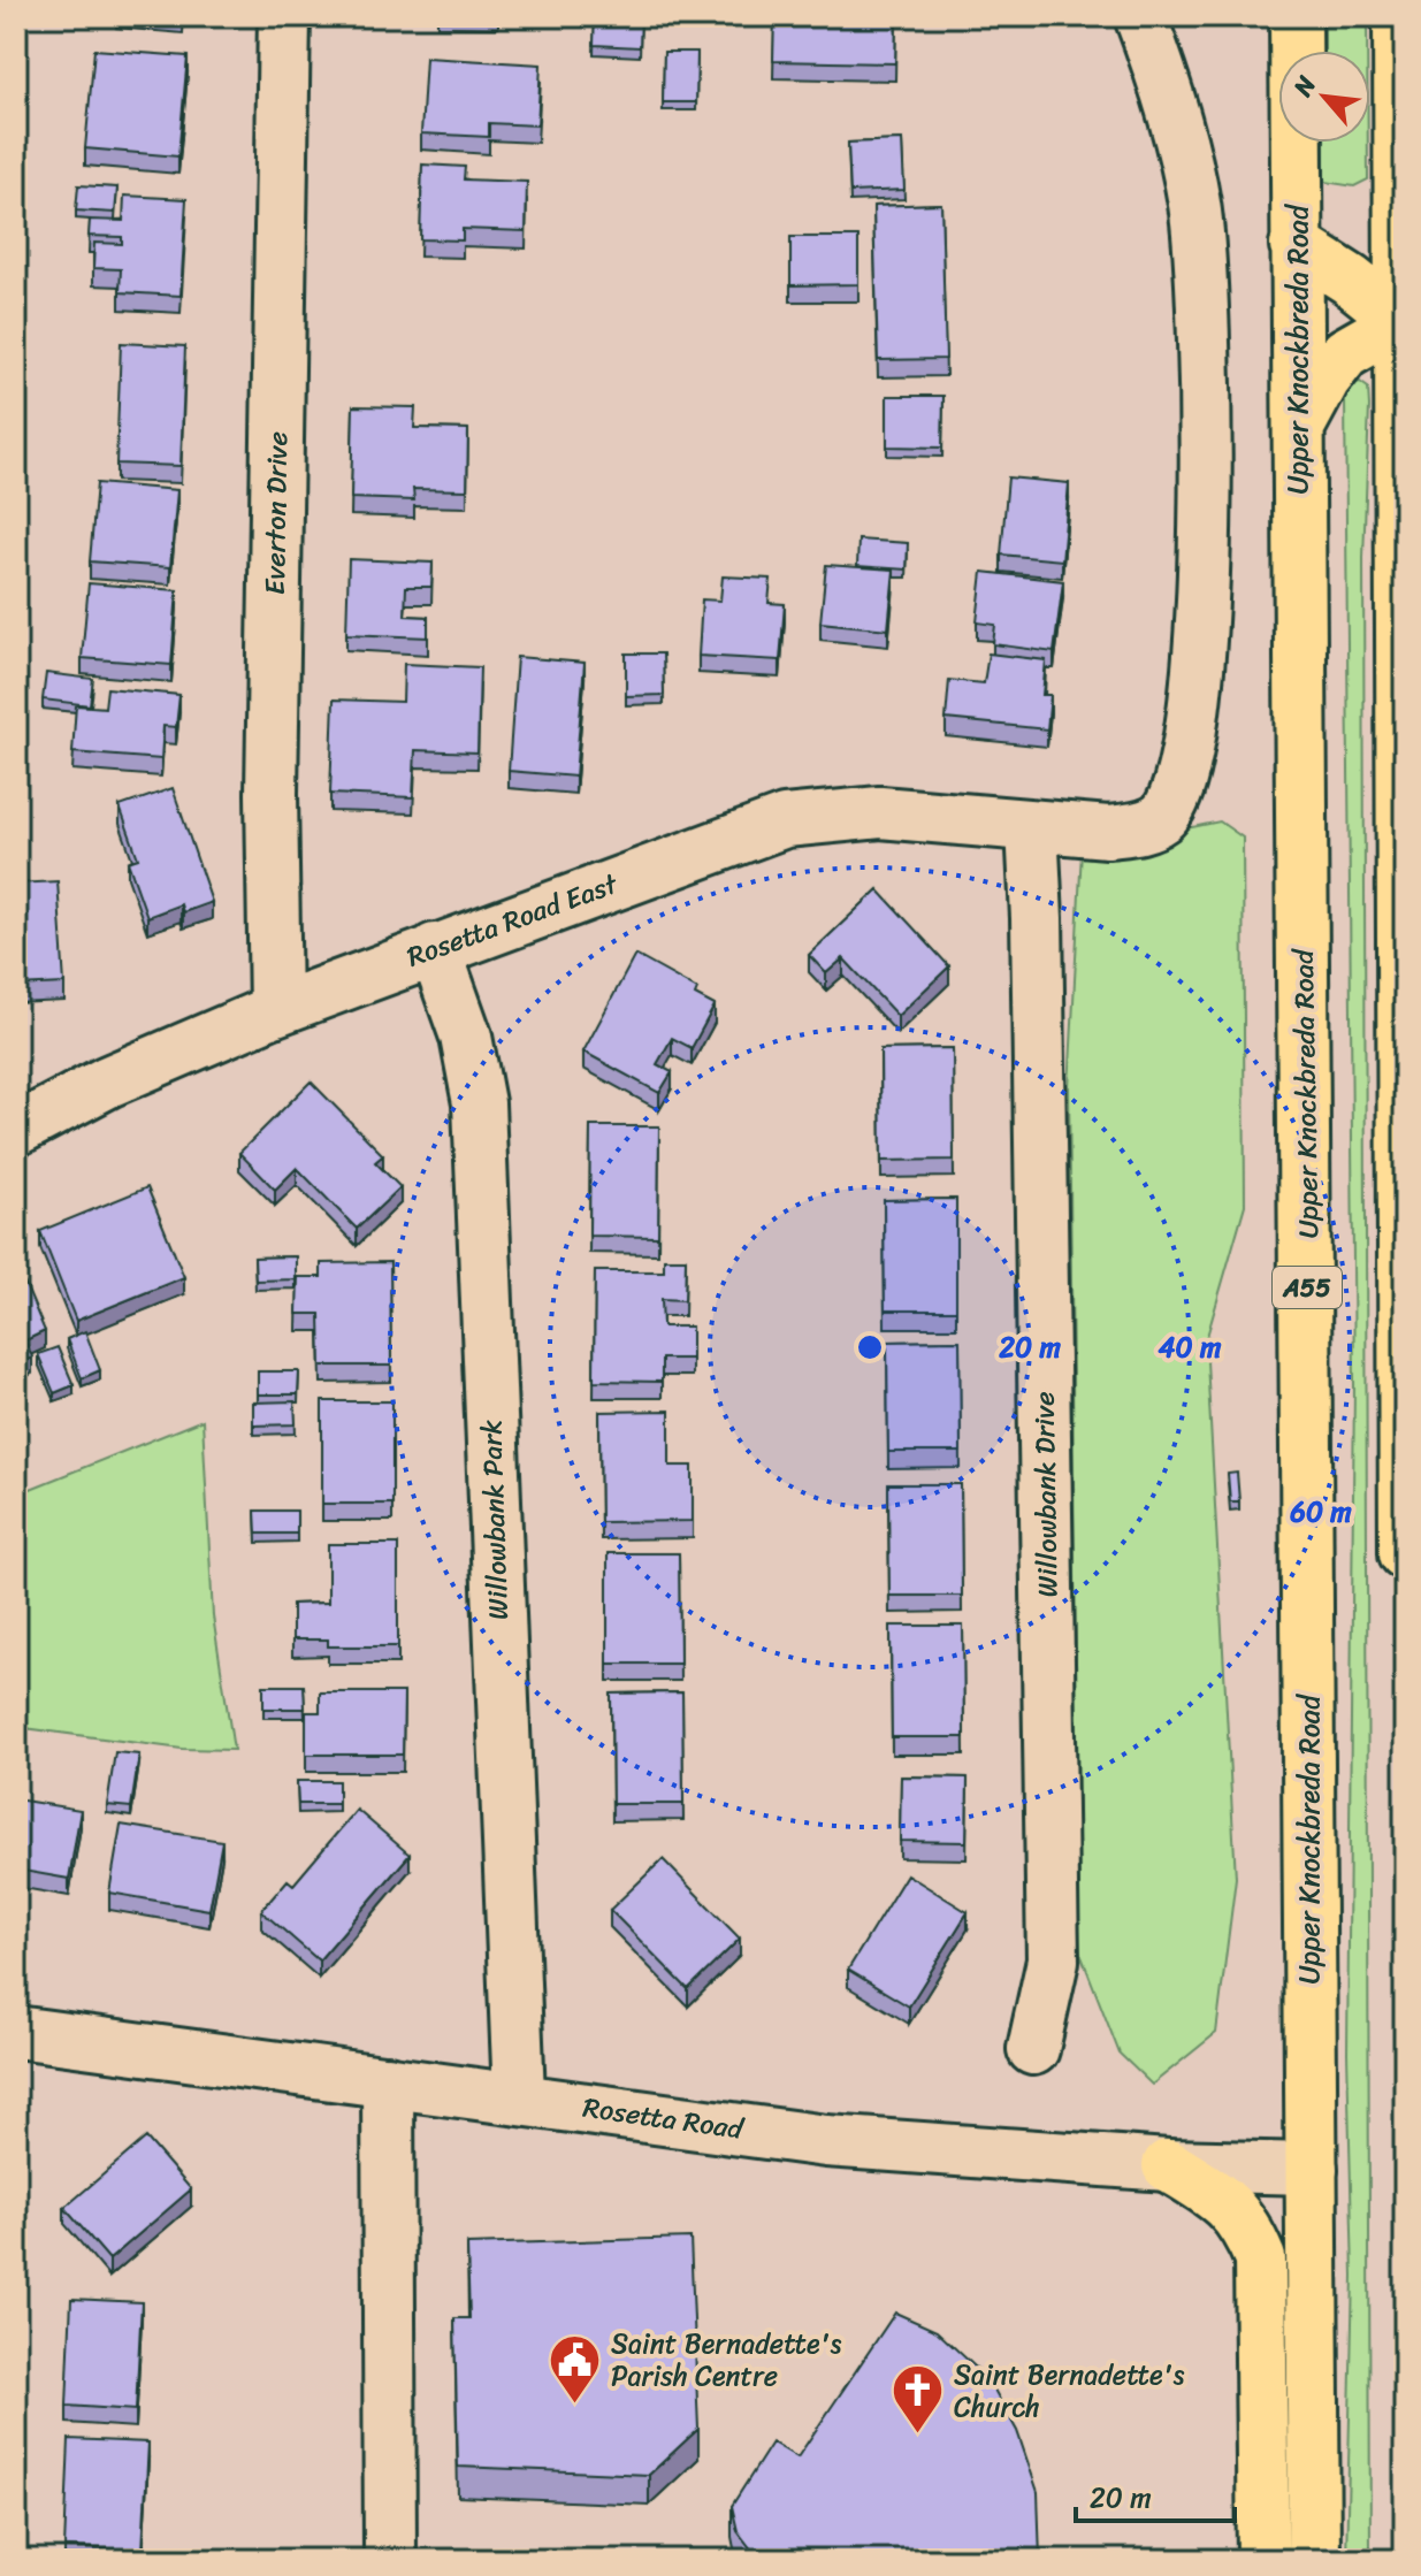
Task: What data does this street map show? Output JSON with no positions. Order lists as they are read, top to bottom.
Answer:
{
  "streets": {
    "highway": ["Upper Knockbreda Road", "A55"],
    "street": [
      "Everton Drive",
      "Rosetta Road East",
      "Willowbank Drive",
      "Willowbank Park",
      "Rosetta Road"
    ]
  },
  "crossings": [
    ["Upper Knockbreda Road", "Rosetta Road"],
    ["Everton Drive", "Rosetta Road East"],
    ["Rosetta Road East", "Willowbank Drive"],
    ["Rosetta Road East", "Willowbank Park"],
    ["Willowbank Park", "Rosetta Road"]
  ],
  "places": {
    "public building": ["Saint Bernadette's Parish Centre"],
    "church": ["Saint Bernadette's Church"]
  },
  "scale_bar": "20 m",
  "north": "top left",
  "rings": ["20 m", "40 m", "60 m"]
}
